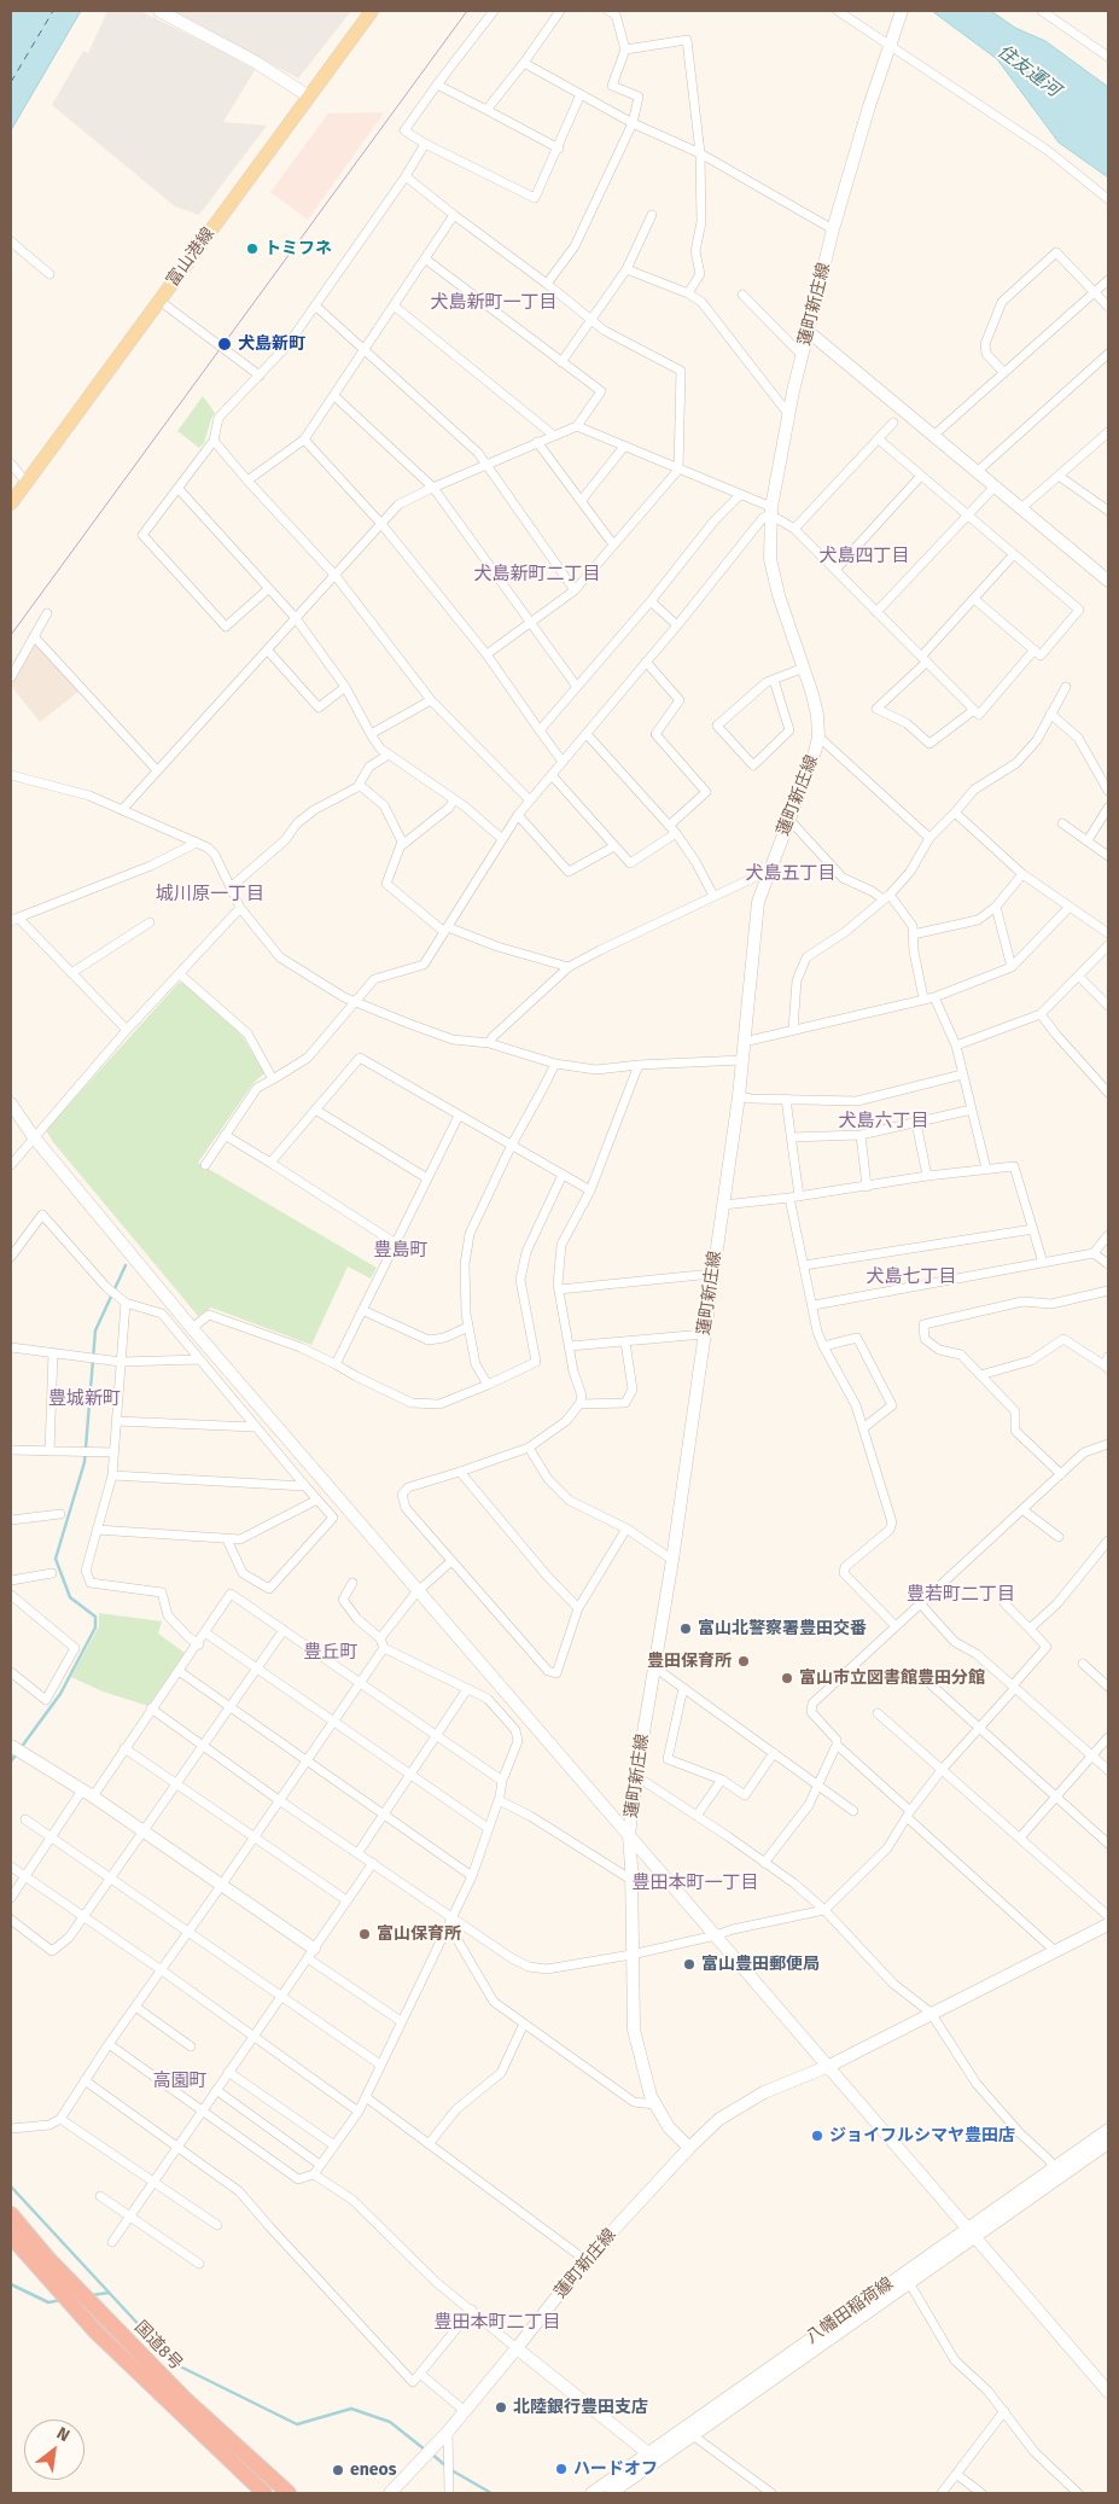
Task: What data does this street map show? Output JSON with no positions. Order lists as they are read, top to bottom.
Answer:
{
  "streets": {
    "highway": ["国道8号"],
    "main road": ["富山港線", "蓮町新庄線", "八幡田稲荷線"]
  },
  "districts": [
    "犬島新町一丁目",
    "犬島四丁目",
    "犬島新町二丁目",
    "犬島五丁目",
    "城川原一丁目",
    "犬島六丁目",
    "豊島町",
    "犬島七丁目",
    "豊城新町",
    "豊若町二丁目",
    "豊丘町",
    "豊田本町一丁目",
    "高園町",
    "豊田本町二丁目"
  ],
  "water": ["住友運河"],
  "places": [
    "トミフネ",
    "犬島新町",
    "富山北警察署豊田交番",
    "豊田保育所",
    "富山市立図書館豊田分館",
    "富山保育所",
    "富山豊田郵便局",
    "ジョイフルシマヤ豊田店",
    "北陸銀行豊田支店",
    "ハードオフ",
    "eneos"
  ],
  "north": "top right"
}
